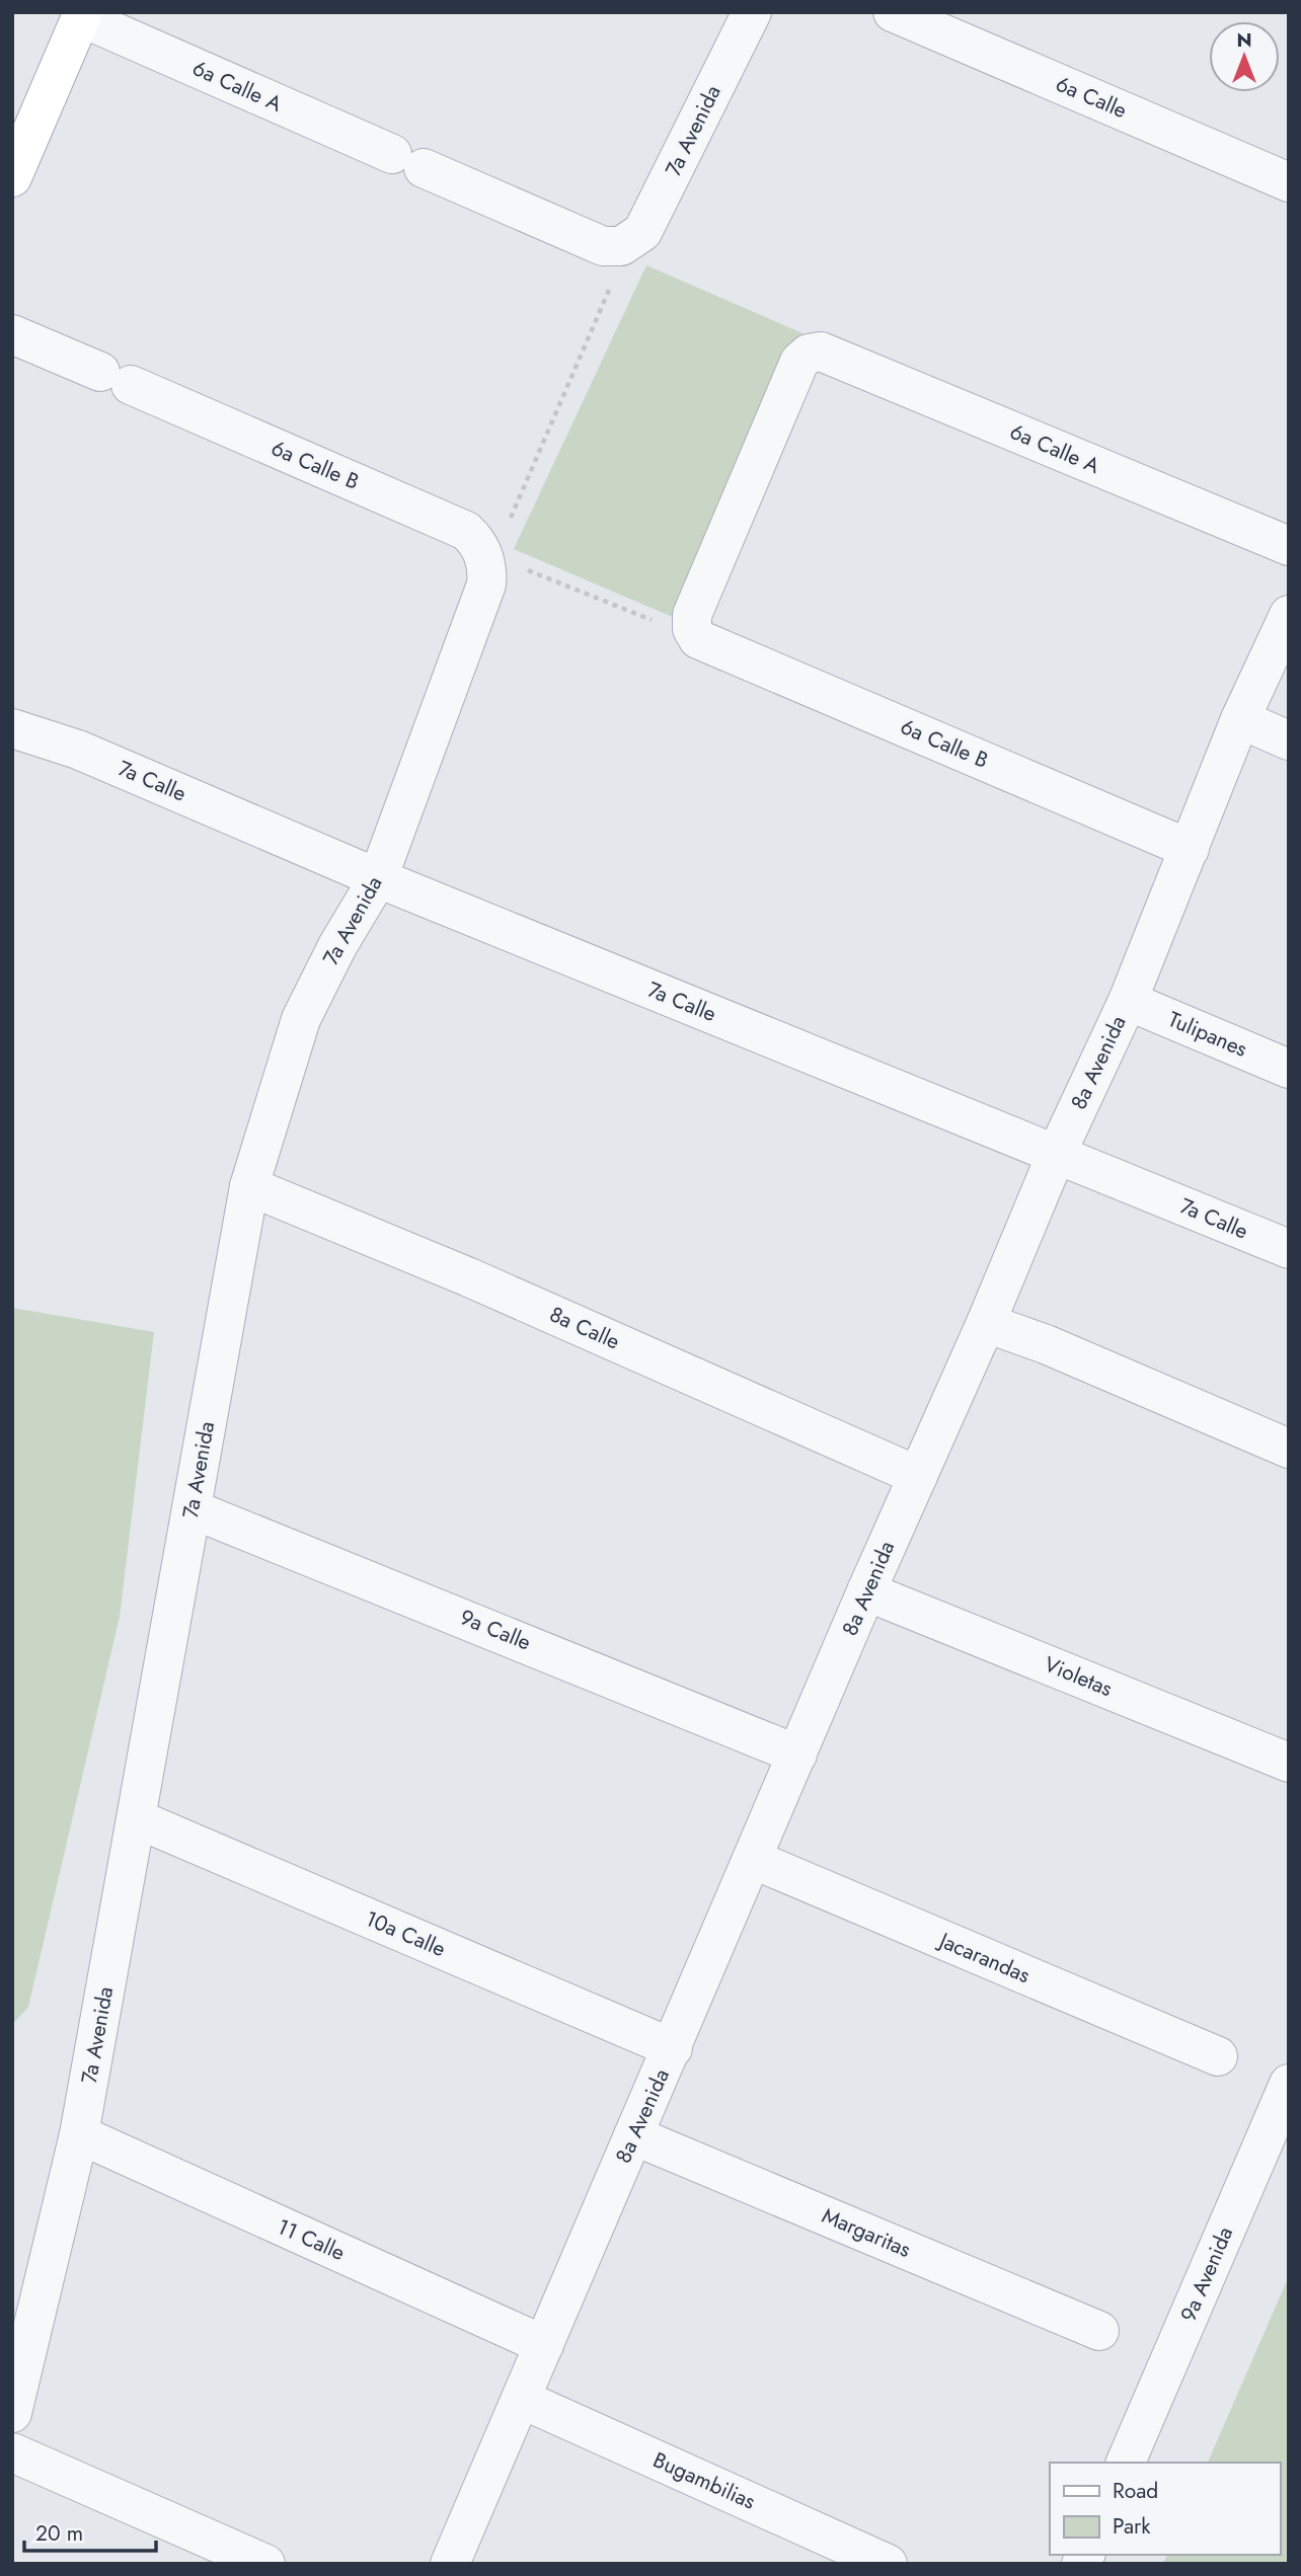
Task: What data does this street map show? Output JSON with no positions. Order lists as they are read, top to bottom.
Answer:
{
  "streets": {
    "street": [
      "6a Calle A",
      "6a Calle",
      "7a Avenida",
      "6a Calle B",
      "7a Calle",
      "Tulipanes",
      "8a Avenida",
      "8a Calle",
      "9a Calle",
      "Violetas",
      "10a Calle",
      "Jacarandas",
      "Margaritas",
      "11 Calle",
      "9a Avenida",
      "Bugambilias"
    ]
  },
  "crossings": [
    ["6a Calle A", "7a Avenida"],
    ["6a Calle A", "6a Calle B"],
    ["7a Avenida", "6a Calle B"],
    ["7a Avenida", "7a Calle"],
    ["7a Avenida", "8a Calle"],
    ["7a Avenida", "9a Calle"],
    ["7a Avenida", "10a Calle"],
    ["7a Avenida", "11 Calle"],
    ["6a Calle B", "8a Avenida"],
    ["7a Calle", "8a Avenida"],
    ["Tulipanes", "8a Avenida"],
    ["8a Avenida", "8a Calle"],
    ["8a Avenida", "9a Calle"],
    ["8a Avenida", "Violetas"],
    ["8a Avenida", "10a Calle"],
    ["8a Avenida", "Jacarandas"],
    ["8a Avenida", "Margaritas"],
    ["8a Avenida", "11 Calle"],
    ["8a Avenida", "Bugambilias"]
  ],
  "legend": ["Road", "Park"],
  "scale_bar": "20 m",
  "north": "top"
}
